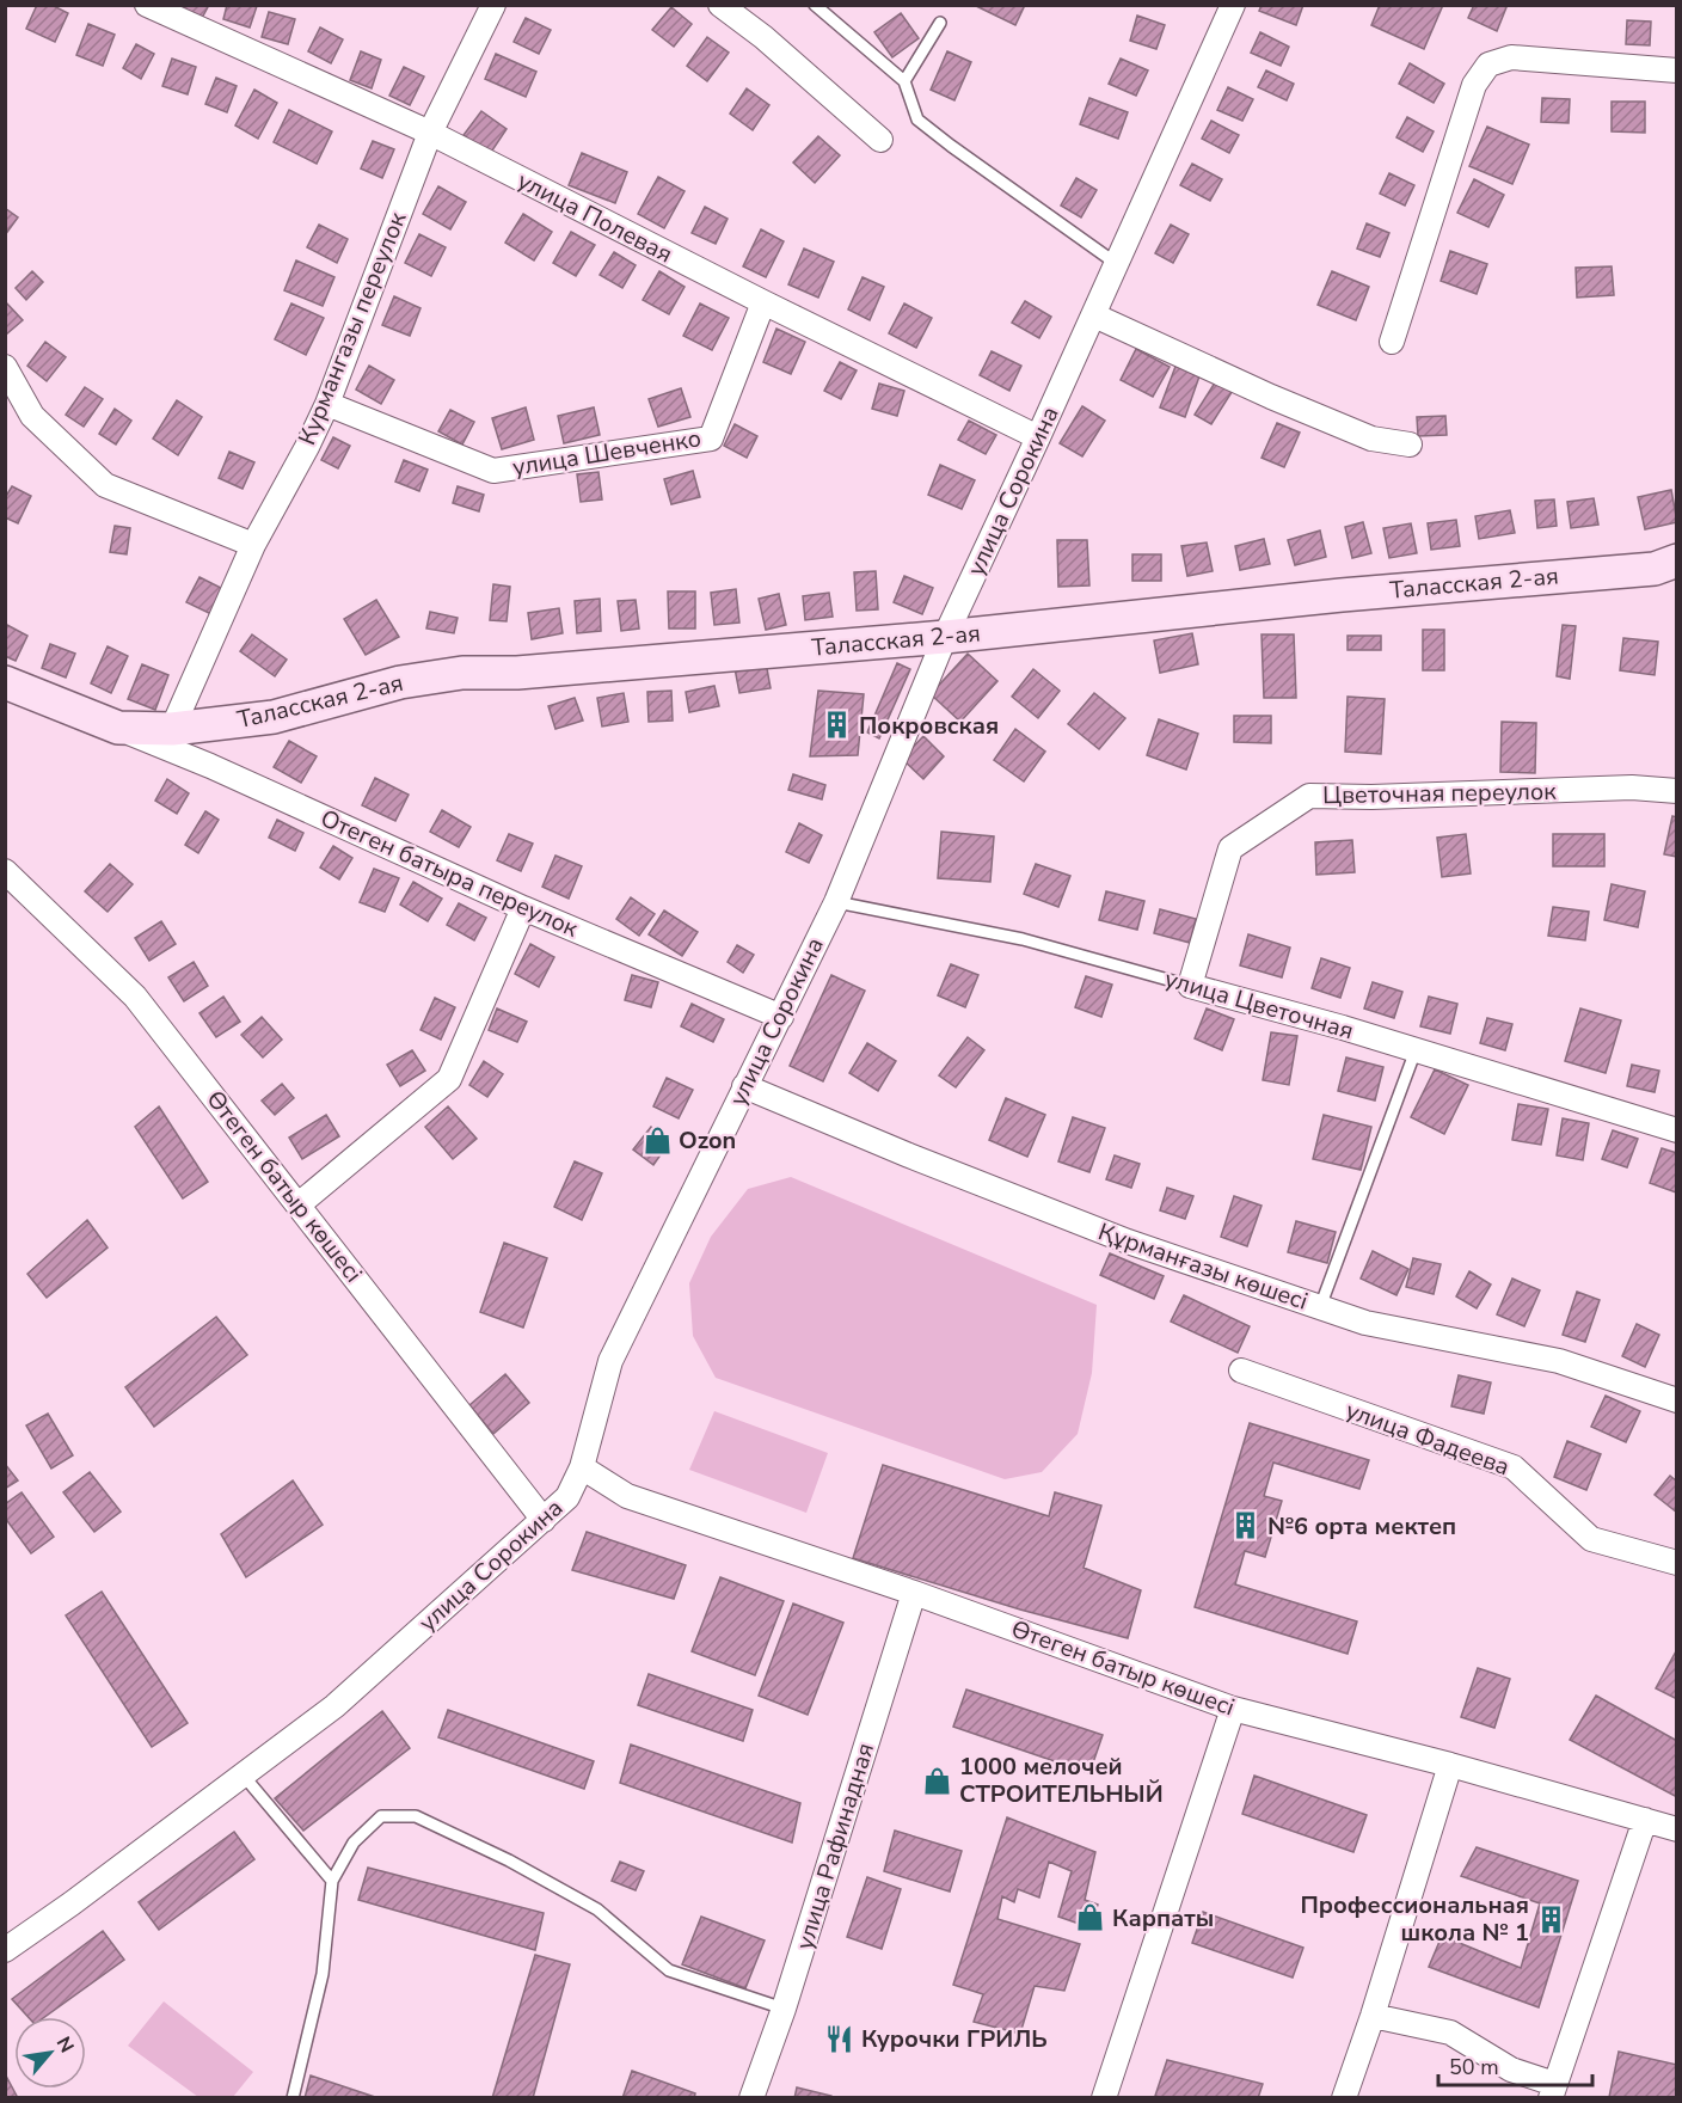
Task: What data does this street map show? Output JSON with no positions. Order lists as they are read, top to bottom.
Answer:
{
  "streets": {
    "street": [
      "улица Полевая",
      "Курмангазы переулок",
      "улица Шевченко",
      "улица Сорокина",
      "Таласская 2-ая",
      "Цветочная переулок",
      "Отеген батыра переулок",
      "улица Цветочная",
      "Өтеген батыр көшесі",
      "Құрманғазы көшесі",
      "улица Фадеева",
      "улица Рафинадная"
    ]
  },
  "crossings": [
    ["улица Полевая", "Курмангазы переулок"],
    ["улица Полевая", "улица Шевченко"],
    ["улица Полевая", "улица Сорокина"],
    ["Курмангазы переулок", "улица Шевченко"],
    ["Курмангазы переулок", "Таласская 2-ая"],
    ["улица Сорокина", "Таласская 2-ая"],
    ["улица Сорокина", "Отеген батыра переулок"],
    ["улица Сорокина", "улица Цветочная"],
    ["улица Сорокина", "Өтеген батыр көшесі"],
    ["улица Сорокина", "Құрманғазы көшесі"],
    ["Таласская 2-ая", "Отеген батыра переулок"],
    ["Цветочная переулок", "улица Цветочная"],
    ["Өтеген батыр көшесі", "улица Рафинадная"]
  ],
  "places": {
    "building": ["Покровская", "№6 орта мектеп", "Профессиональная школа № 1"],
    "shop": ["Ozon", "1000 мелочей СТРОИТЕЛЬНЫЙ", "Карпаты"],
    "restaurant": ["Курочки ГРИЛЬ"]
  },
  "scale_bar": "50 m",
  "north": "top right"
}
